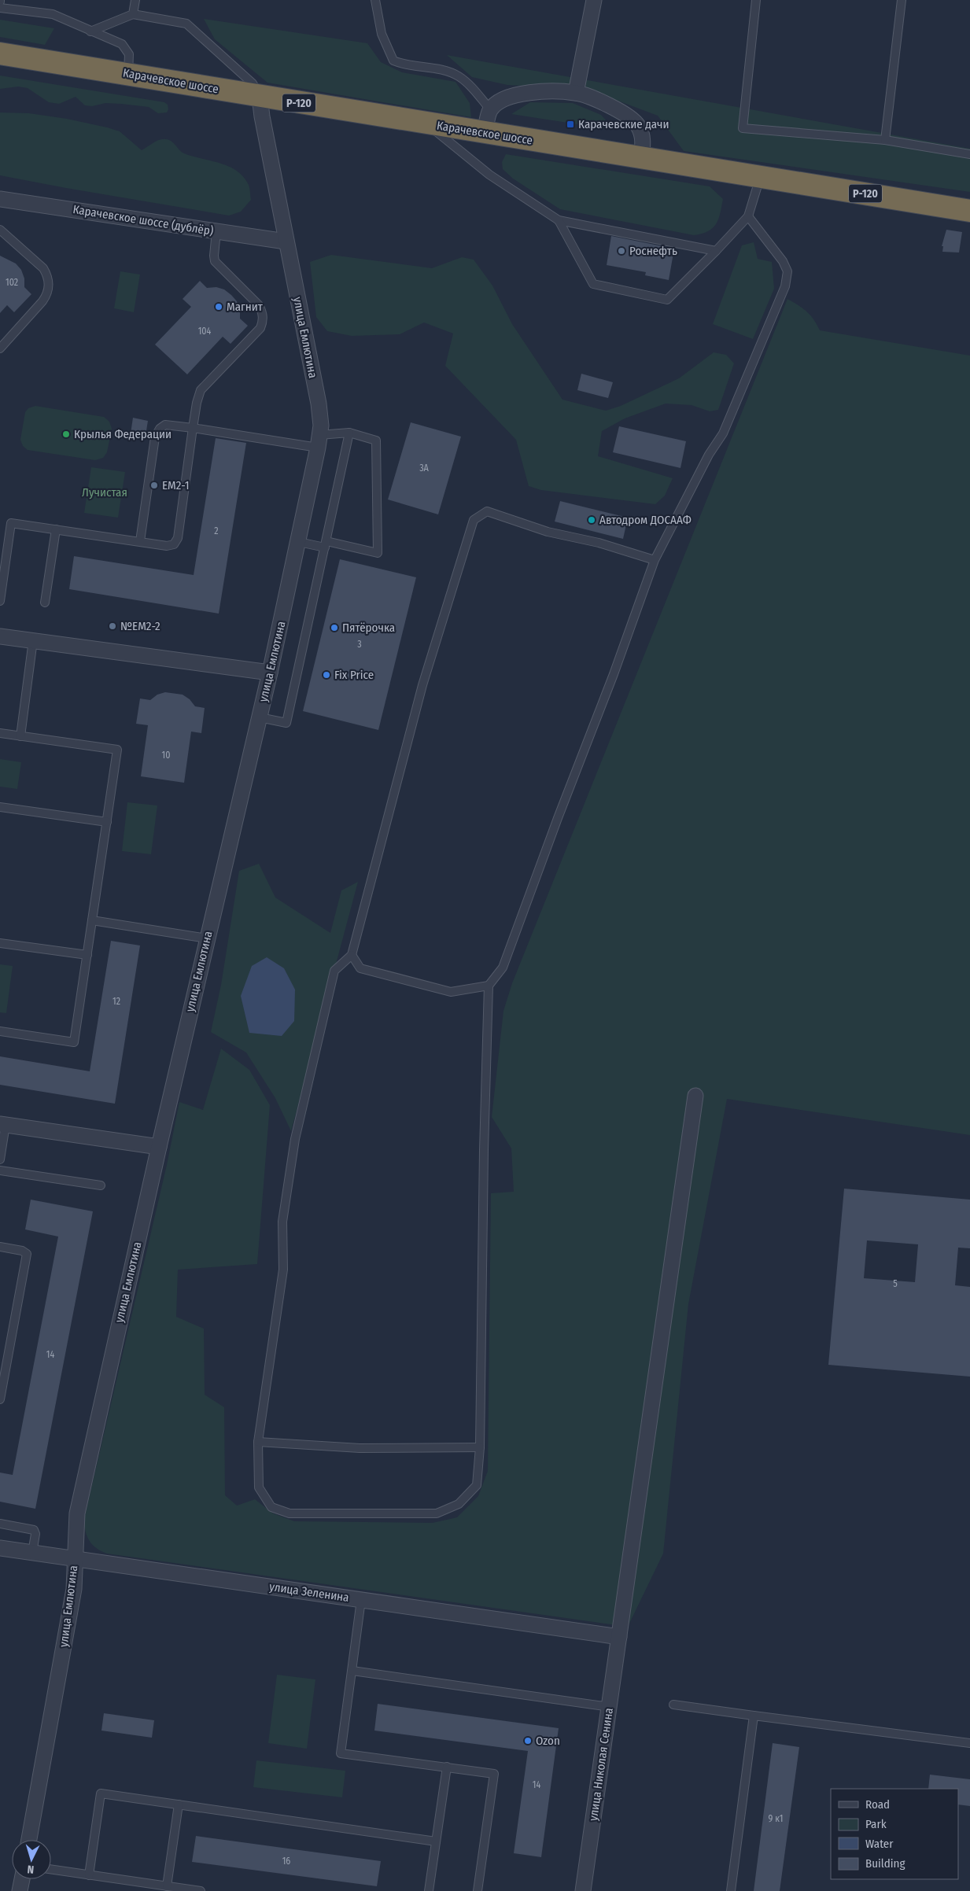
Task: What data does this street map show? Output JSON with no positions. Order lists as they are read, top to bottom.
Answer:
{
  "streets": {
    "highway": ["Карачевское шоссе", "Р-120"],
    "street": [
      "Карачевское шоссе (дублёр)",
      "улица Емлютина",
      "улица Зеленина",
      "улица Николая Сенина"
    ]
  },
  "crossings": [
    ["Карачевское шоссе", "улица Емлютина"],
    ["Карачевское шоссе (дублёр)", "улица Емлютина"],
    ["улица Емлютина", "улица Зеленина"],
    ["улица Зеленина", "улица Николая Сенина"]
  ],
  "parks": ["Лучистая"],
  "places": {
    "transit": ["Карачевские дачи"],
    "other": [
      "Роснефть",
      "Магнит",
      "Крылья Федерации",
      "ЕМ2-1",
      "Автодром ДОСААФ",
      "№ЕМ2-2",
      "Пятёрочка",
      "Fix Price",
      "Ozon"
    ]
  },
  "house_numbers": [
    "102",
    "104",
    "3А",
    "2",
    "3",
    "10",
    "12",
    "5",
    "14",
    "14",
    "9 к1",
    "16"
  ],
  "legend": [
    "Road",
    "Park",
    "Water",
    "Building"
  ],
  "north": "bottom"
}
